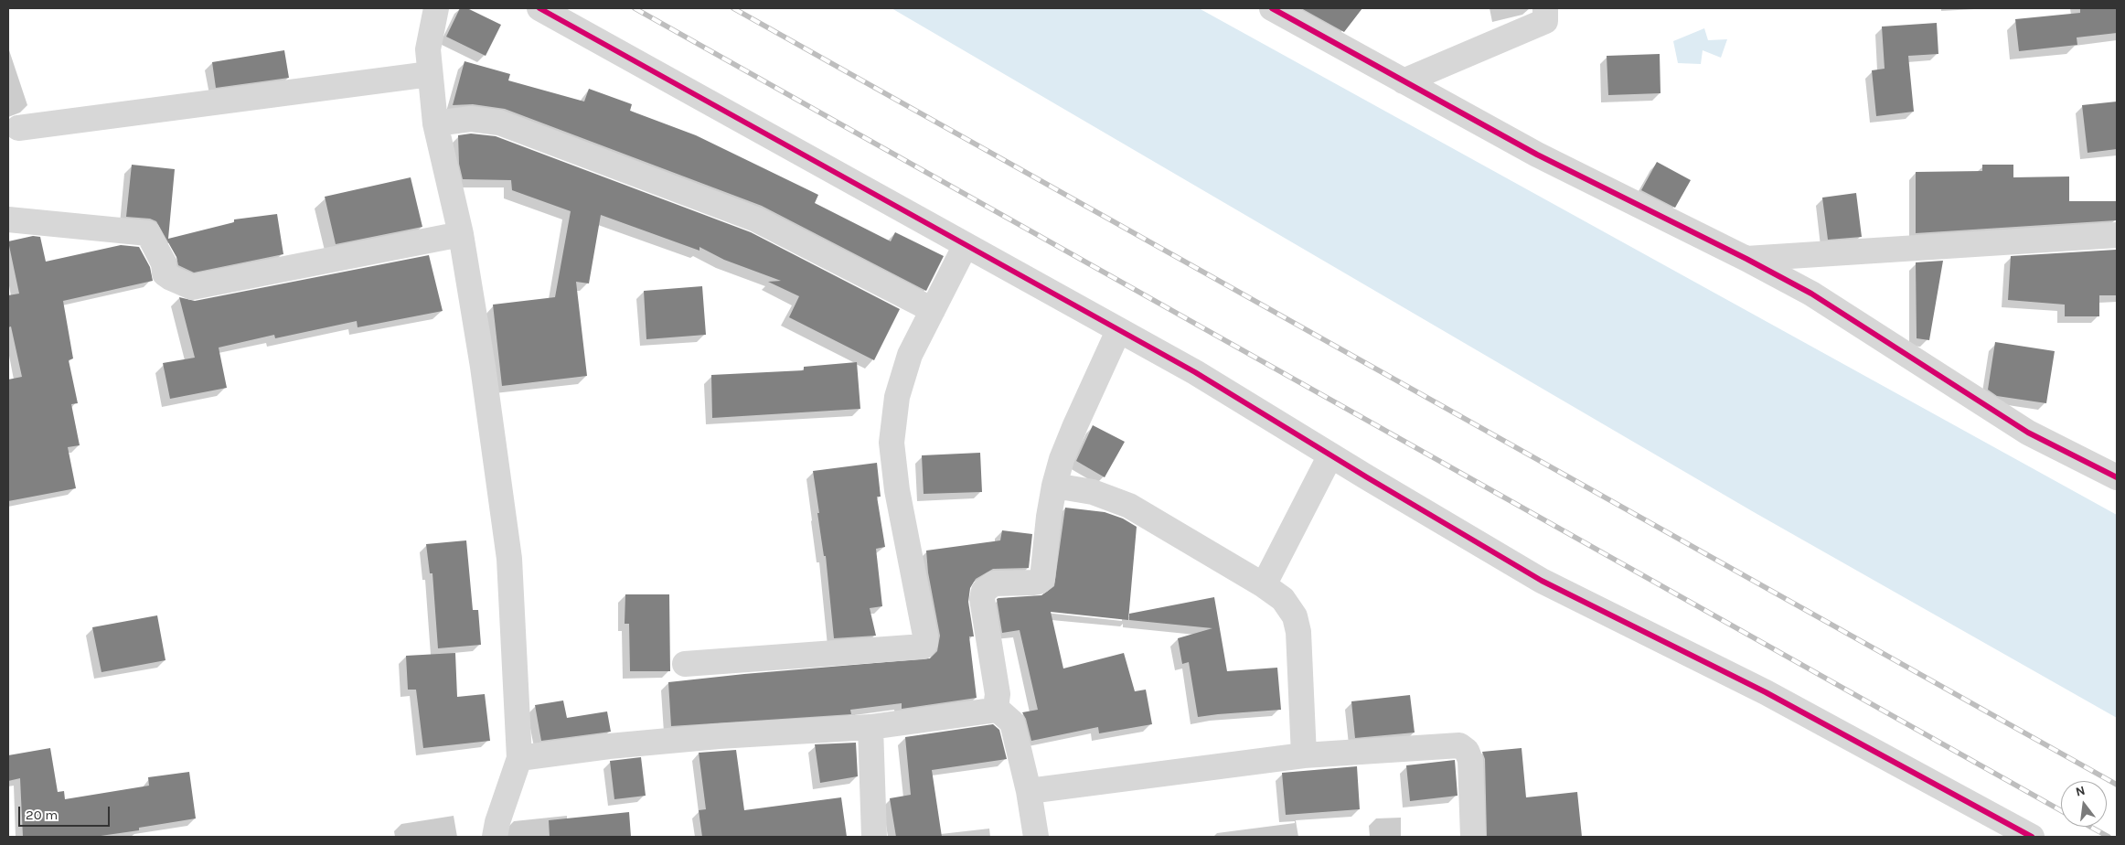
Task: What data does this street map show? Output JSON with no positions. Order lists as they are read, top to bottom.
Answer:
{
  "scale_bar": "20 m",
  "north": "top"
}
